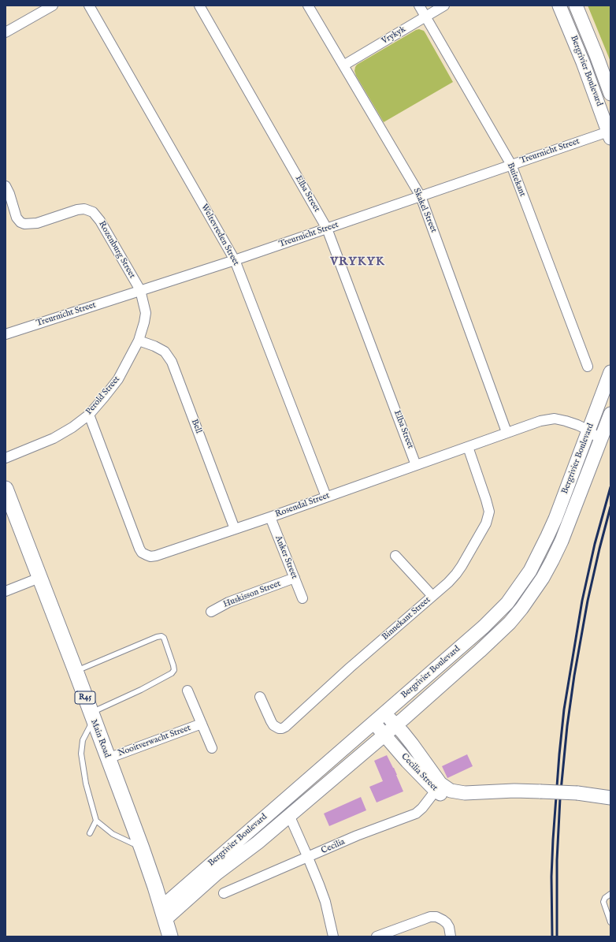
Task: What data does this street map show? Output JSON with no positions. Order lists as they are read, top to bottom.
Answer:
{
  "streets": {
    "main road": ["R45", "Main Road"],
    "street": [
      "Vrykyk",
      "Bergrivier Boulevard",
      "Treurnicht Street",
      "Buitekant",
      "Elba Street",
      "Skakel Street",
      "Weltevreden Street",
      "Rozenburg Street",
      "Perold Street",
      "Bell",
      "Rosendal Street",
      "Anker Street",
      "Huskisson Street",
      "Binnekant Street",
      "Nooitverwacht Street",
      "Cecilia Street",
      "Cecilia"
    ]
  },
  "crossings": [
    ["Vrykyk", "Buitekant"],
    ["Vrykyk", "Skakel Street"],
    ["Bergrivier Boulevard", "Treurnicht Street"],
    ["Bergrivier Boulevard", "Rosendal Street"],
    ["Bergrivier Boulevard", "Main Road"],
    ["Bergrivier Boulevard", "Cecilia Street"],
    ["Treurnicht Street", "Buitekant"],
    ["Treurnicht Street", "Elba Street"],
    ["Treurnicht Street", "Skakel Street"],
    ["Treurnicht Street", "Weltevreden Street"],
    ["Treurnicht Street", "Rozenburg Street"],
    ["Treurnicht Street", "Perold Street"],
    ["Elba Street", "Rosendal Street"],
    ["Skakel Street", "Rosendal Street"],
    ["Weltevreden Street", "Rosendal Street"],
    ["Rozenburg Street", "Perold Street"],
    ["Perold Street", "Bell"],
    ["Perold Street", "Rosendal Street"],
    ["Bell", "Rosendal Street"],
    ["Rosendal Street", "Anker Street"],
    ["Rosendal Street", "Binnekant Street"],
    ["Anker Street", "Huskisson Street"],
    ["Main Road", "Nooitverwacht Street"],
    ["Cecilia Street", "Cecilia"]
  ],
  "districts": ["VRYKYK"]
}
